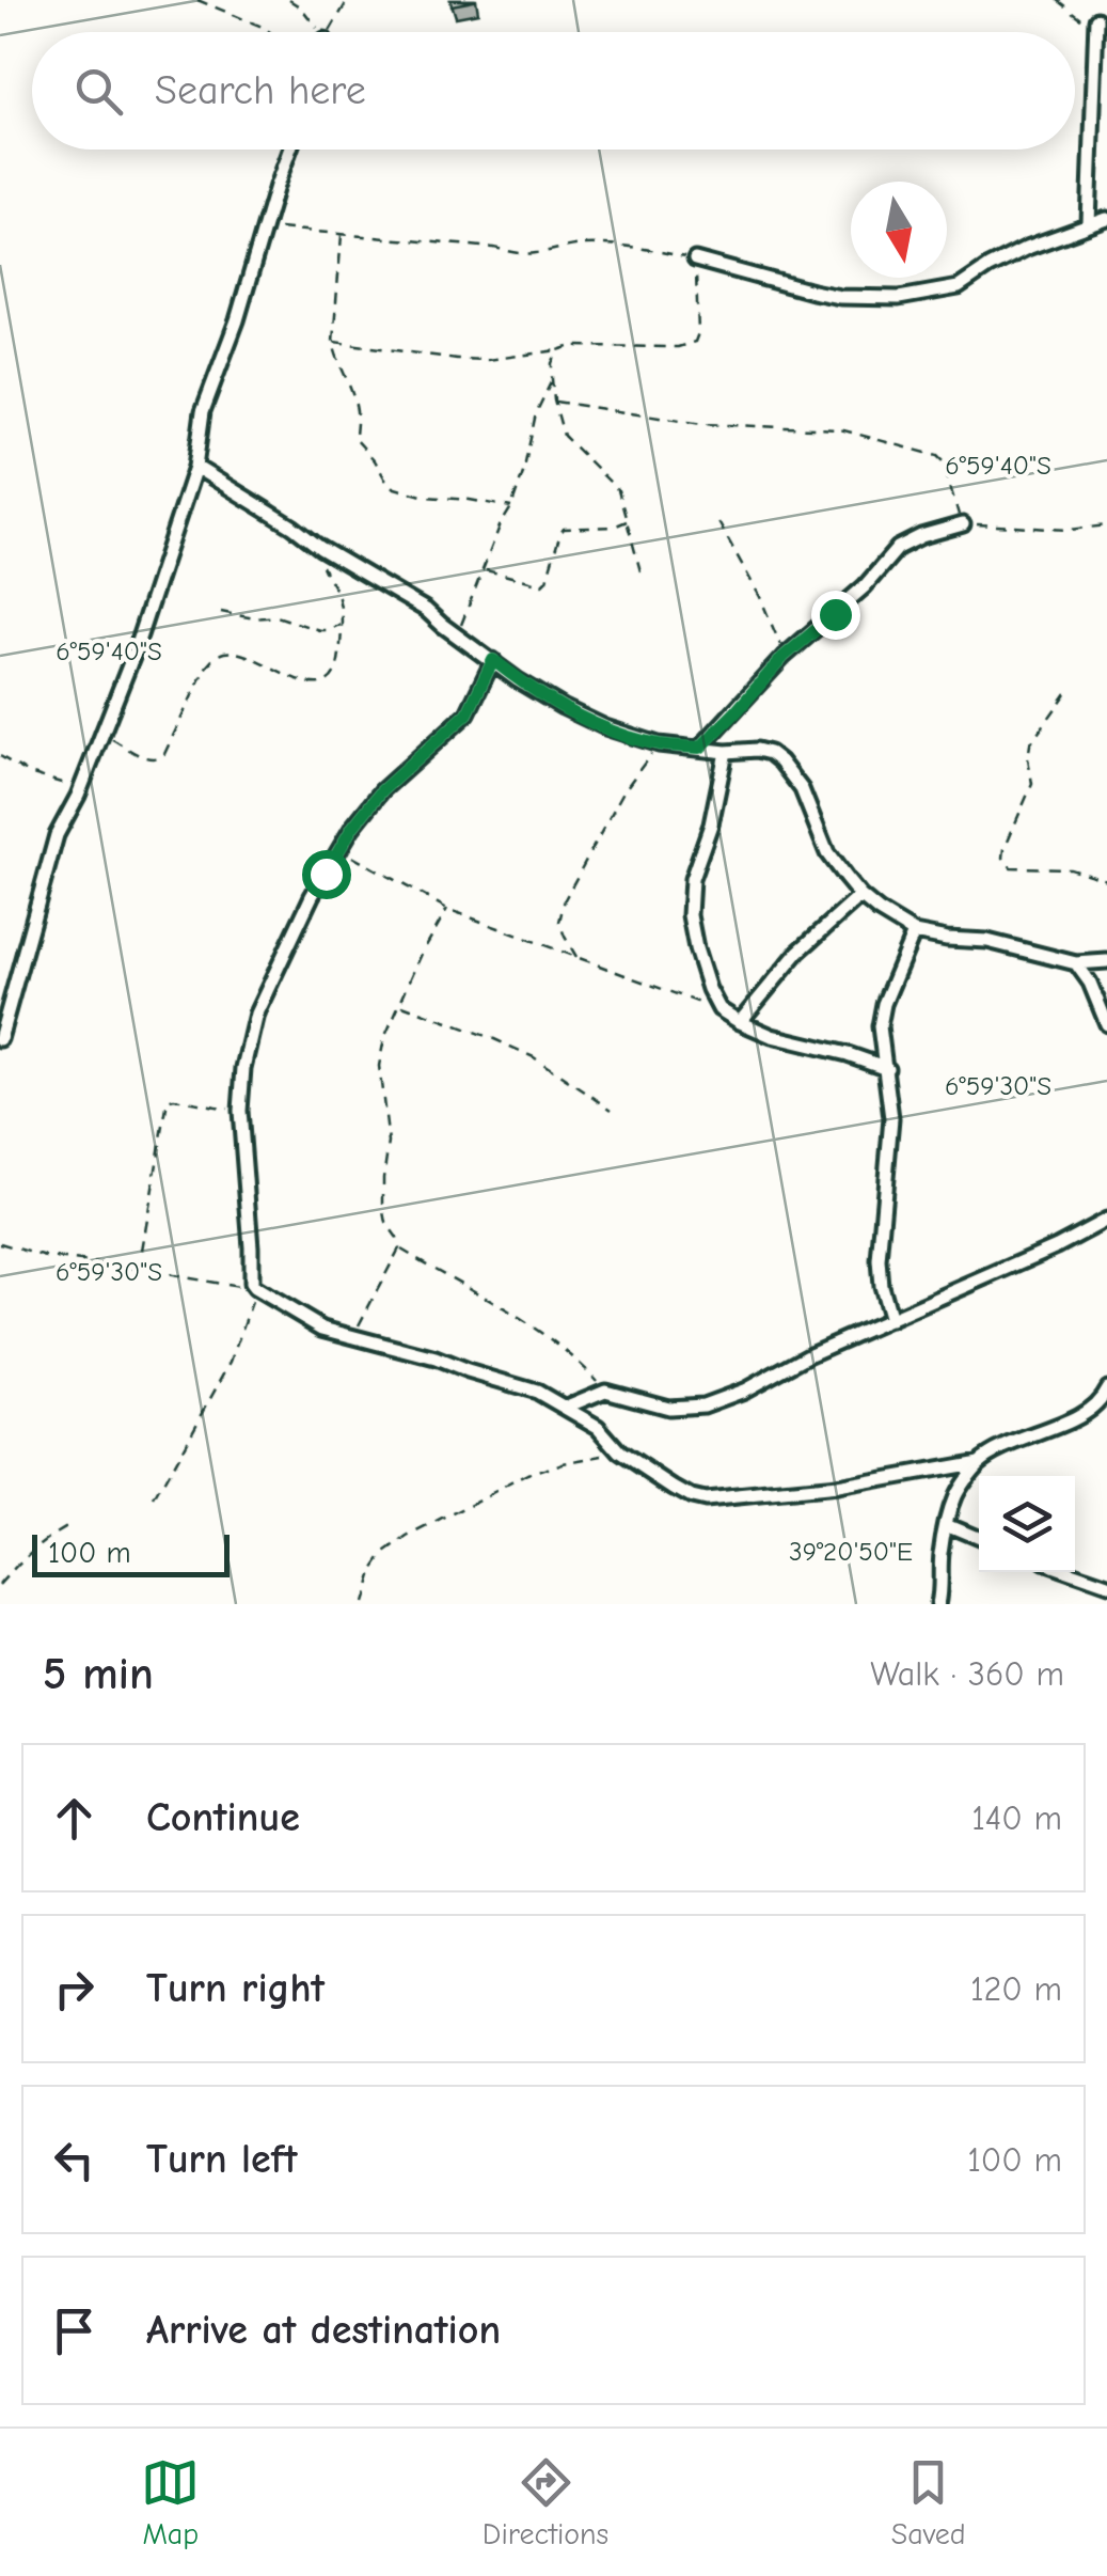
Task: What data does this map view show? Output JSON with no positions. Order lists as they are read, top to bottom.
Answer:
{
  "scale_bar": "100 m",
  "north": "bottom",
  "page": {
    "search": "Search here",
    "scale": "100 m",
    "heading": ["5 min", "Walk · 360 m"],
    "list": [
      ["Continue", "140 m"],
      ["Turn right", "120 m"],
      ["Turn left", "100 m"],
      "Arrive at destination"
    ],
    "nav": ["Map", "Directions", "Saved"]
  },
  "coordinates": ["6°59'40\"S", "6°59'30\"S", "39°20'50\"E"]
}
